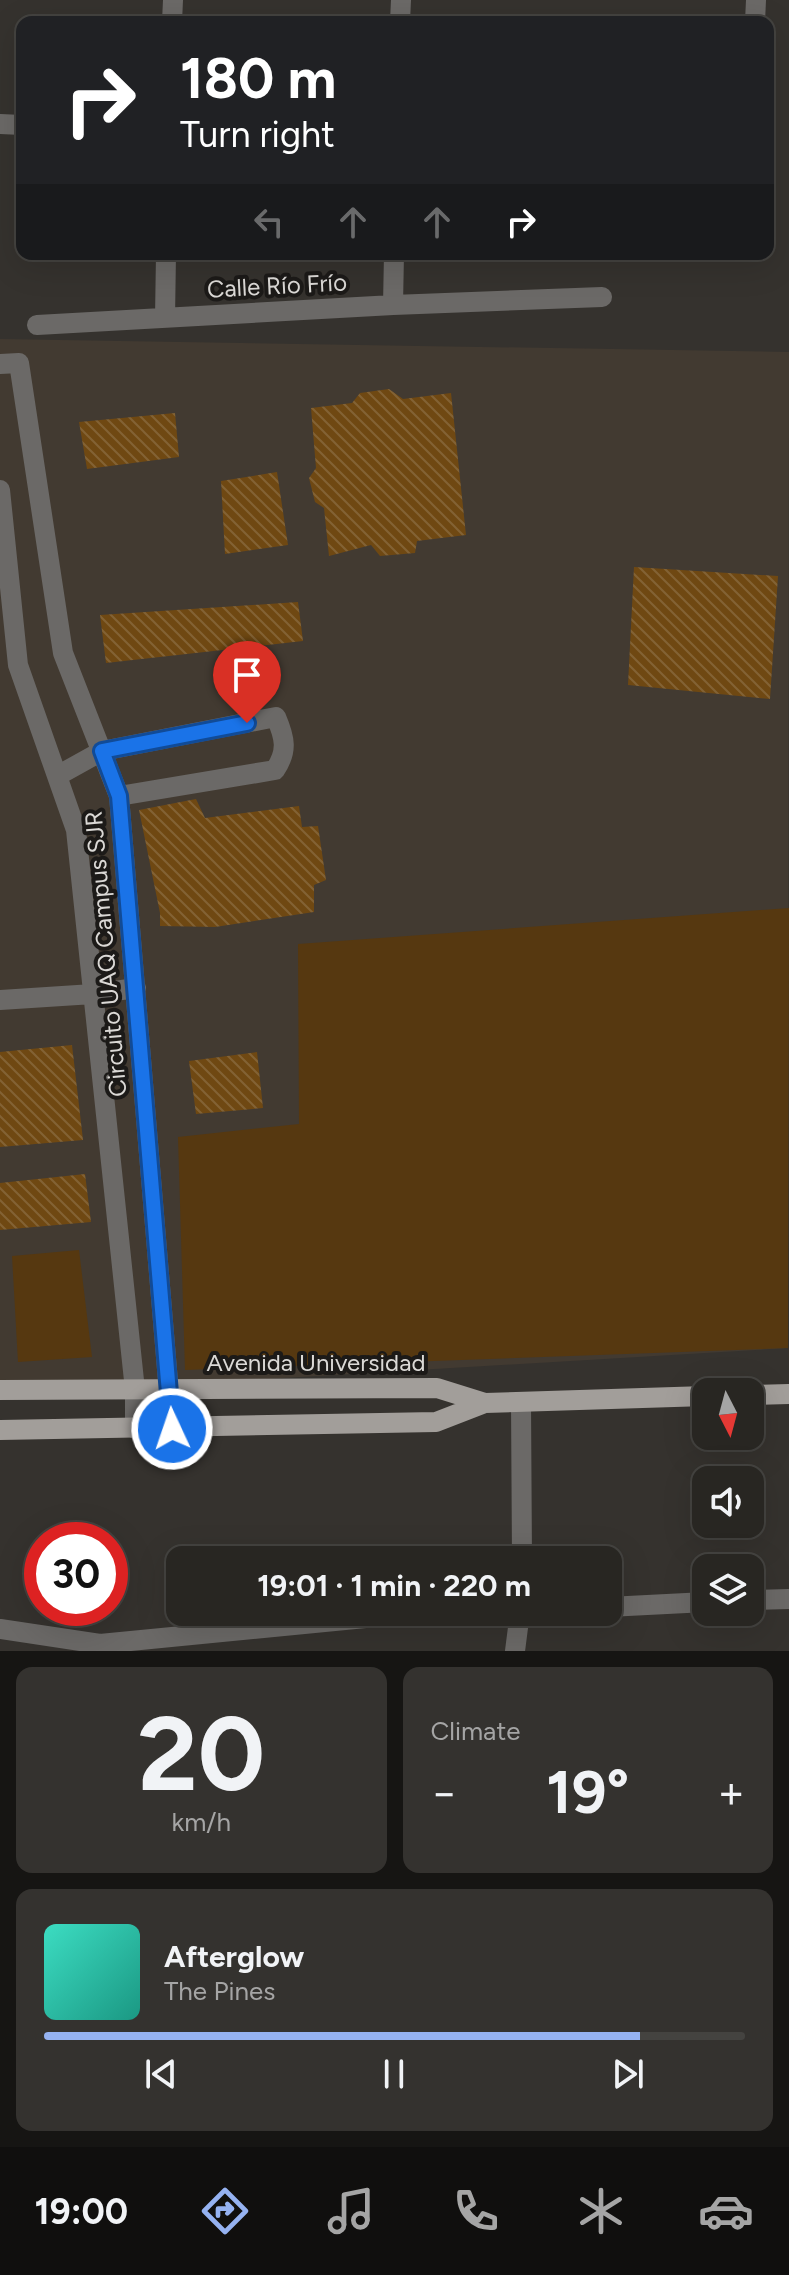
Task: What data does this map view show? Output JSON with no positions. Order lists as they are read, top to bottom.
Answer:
{
  "streets": {
    "main road": ["Avenida Universidad"],
    "street": ["Calle Río Frío", "Circuito UAQ Campus SJR"]
  },
  "crossings": [
    ["Circuito UAQ Campus SJR", "Avenida Universidad"]
  ],
  "north": "bottom",
  "page": {
    "turn": ["180 m", "Turn right"],
    "limit": "30",
    "trip": "19:01 · 1 min · 220 m",
    "tile": [
      ["20", "km/h"],
      "Climate"
    ],
    "heat": ["−", "19°", "+"],
    "song": ["Afterglow", "The Pines"],
    "tabs": "19:00"
  }
}
